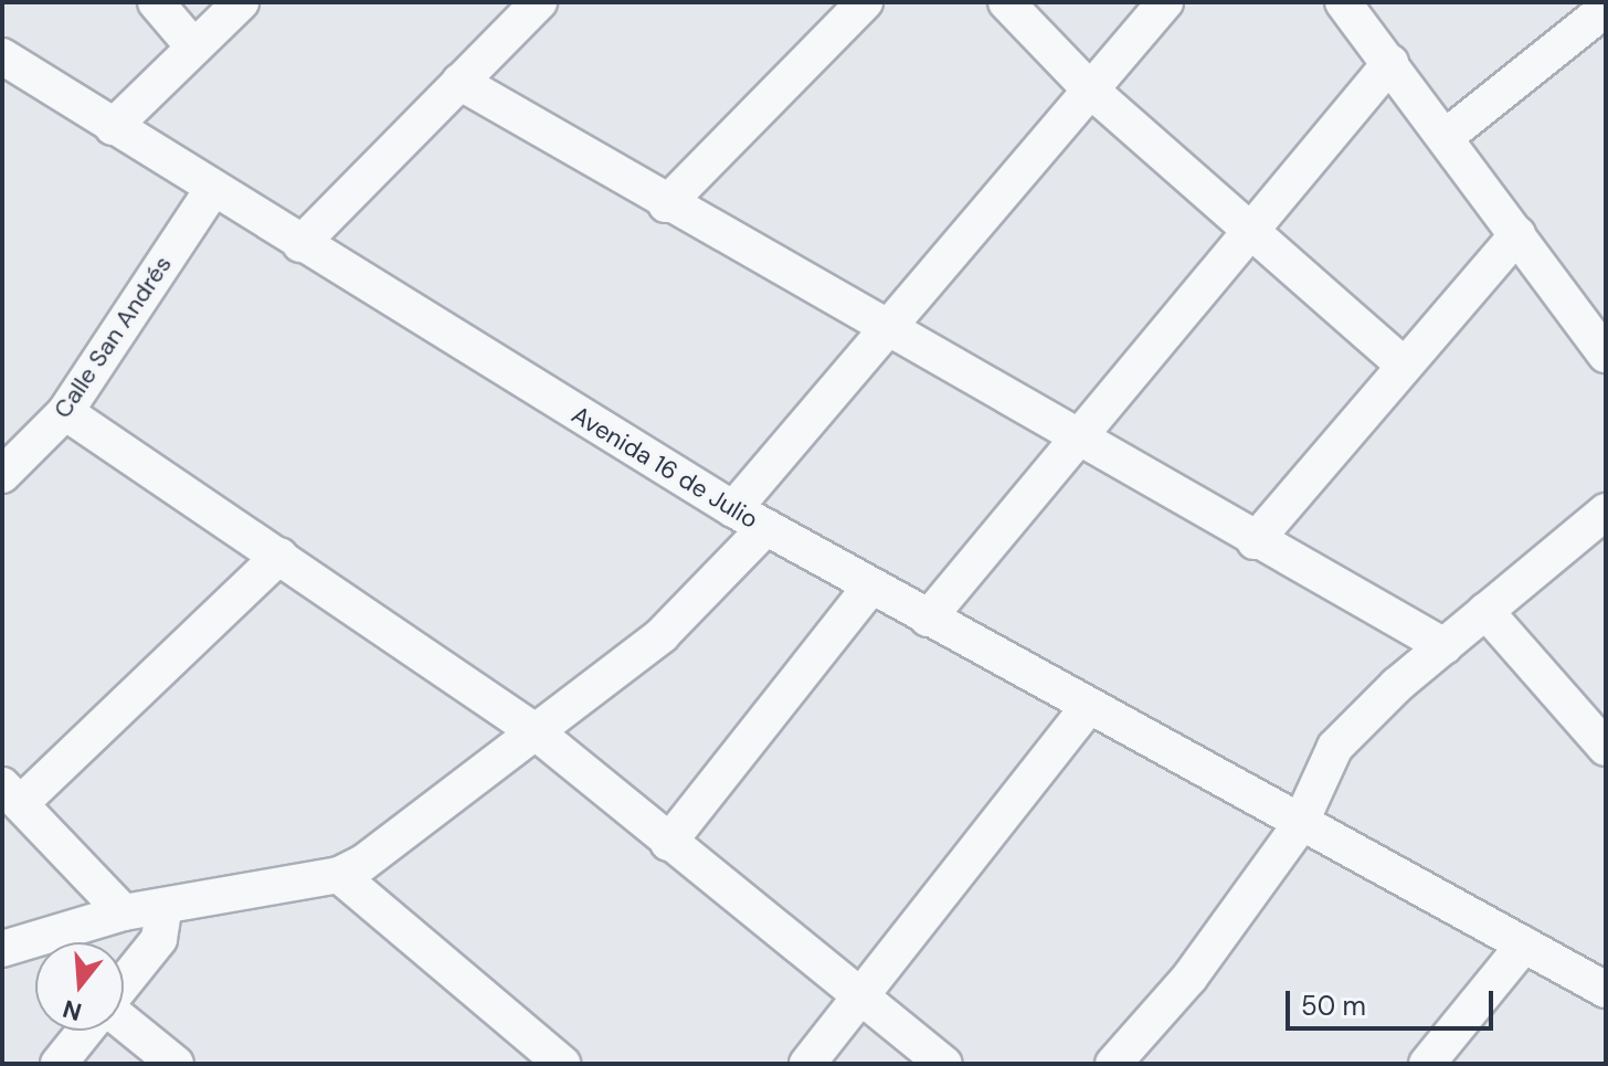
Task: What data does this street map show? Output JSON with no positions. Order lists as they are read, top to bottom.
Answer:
{
  "streets": {
    "street": ["Calle San Andrés", "Avenida 16 de Julio"]
  },
  "crossings": [
    ["Calle San Andrés", "Avenida 16 de Julio"]
  ],
  "scale_bar": "50 m",
  "north": "bottom"
}
